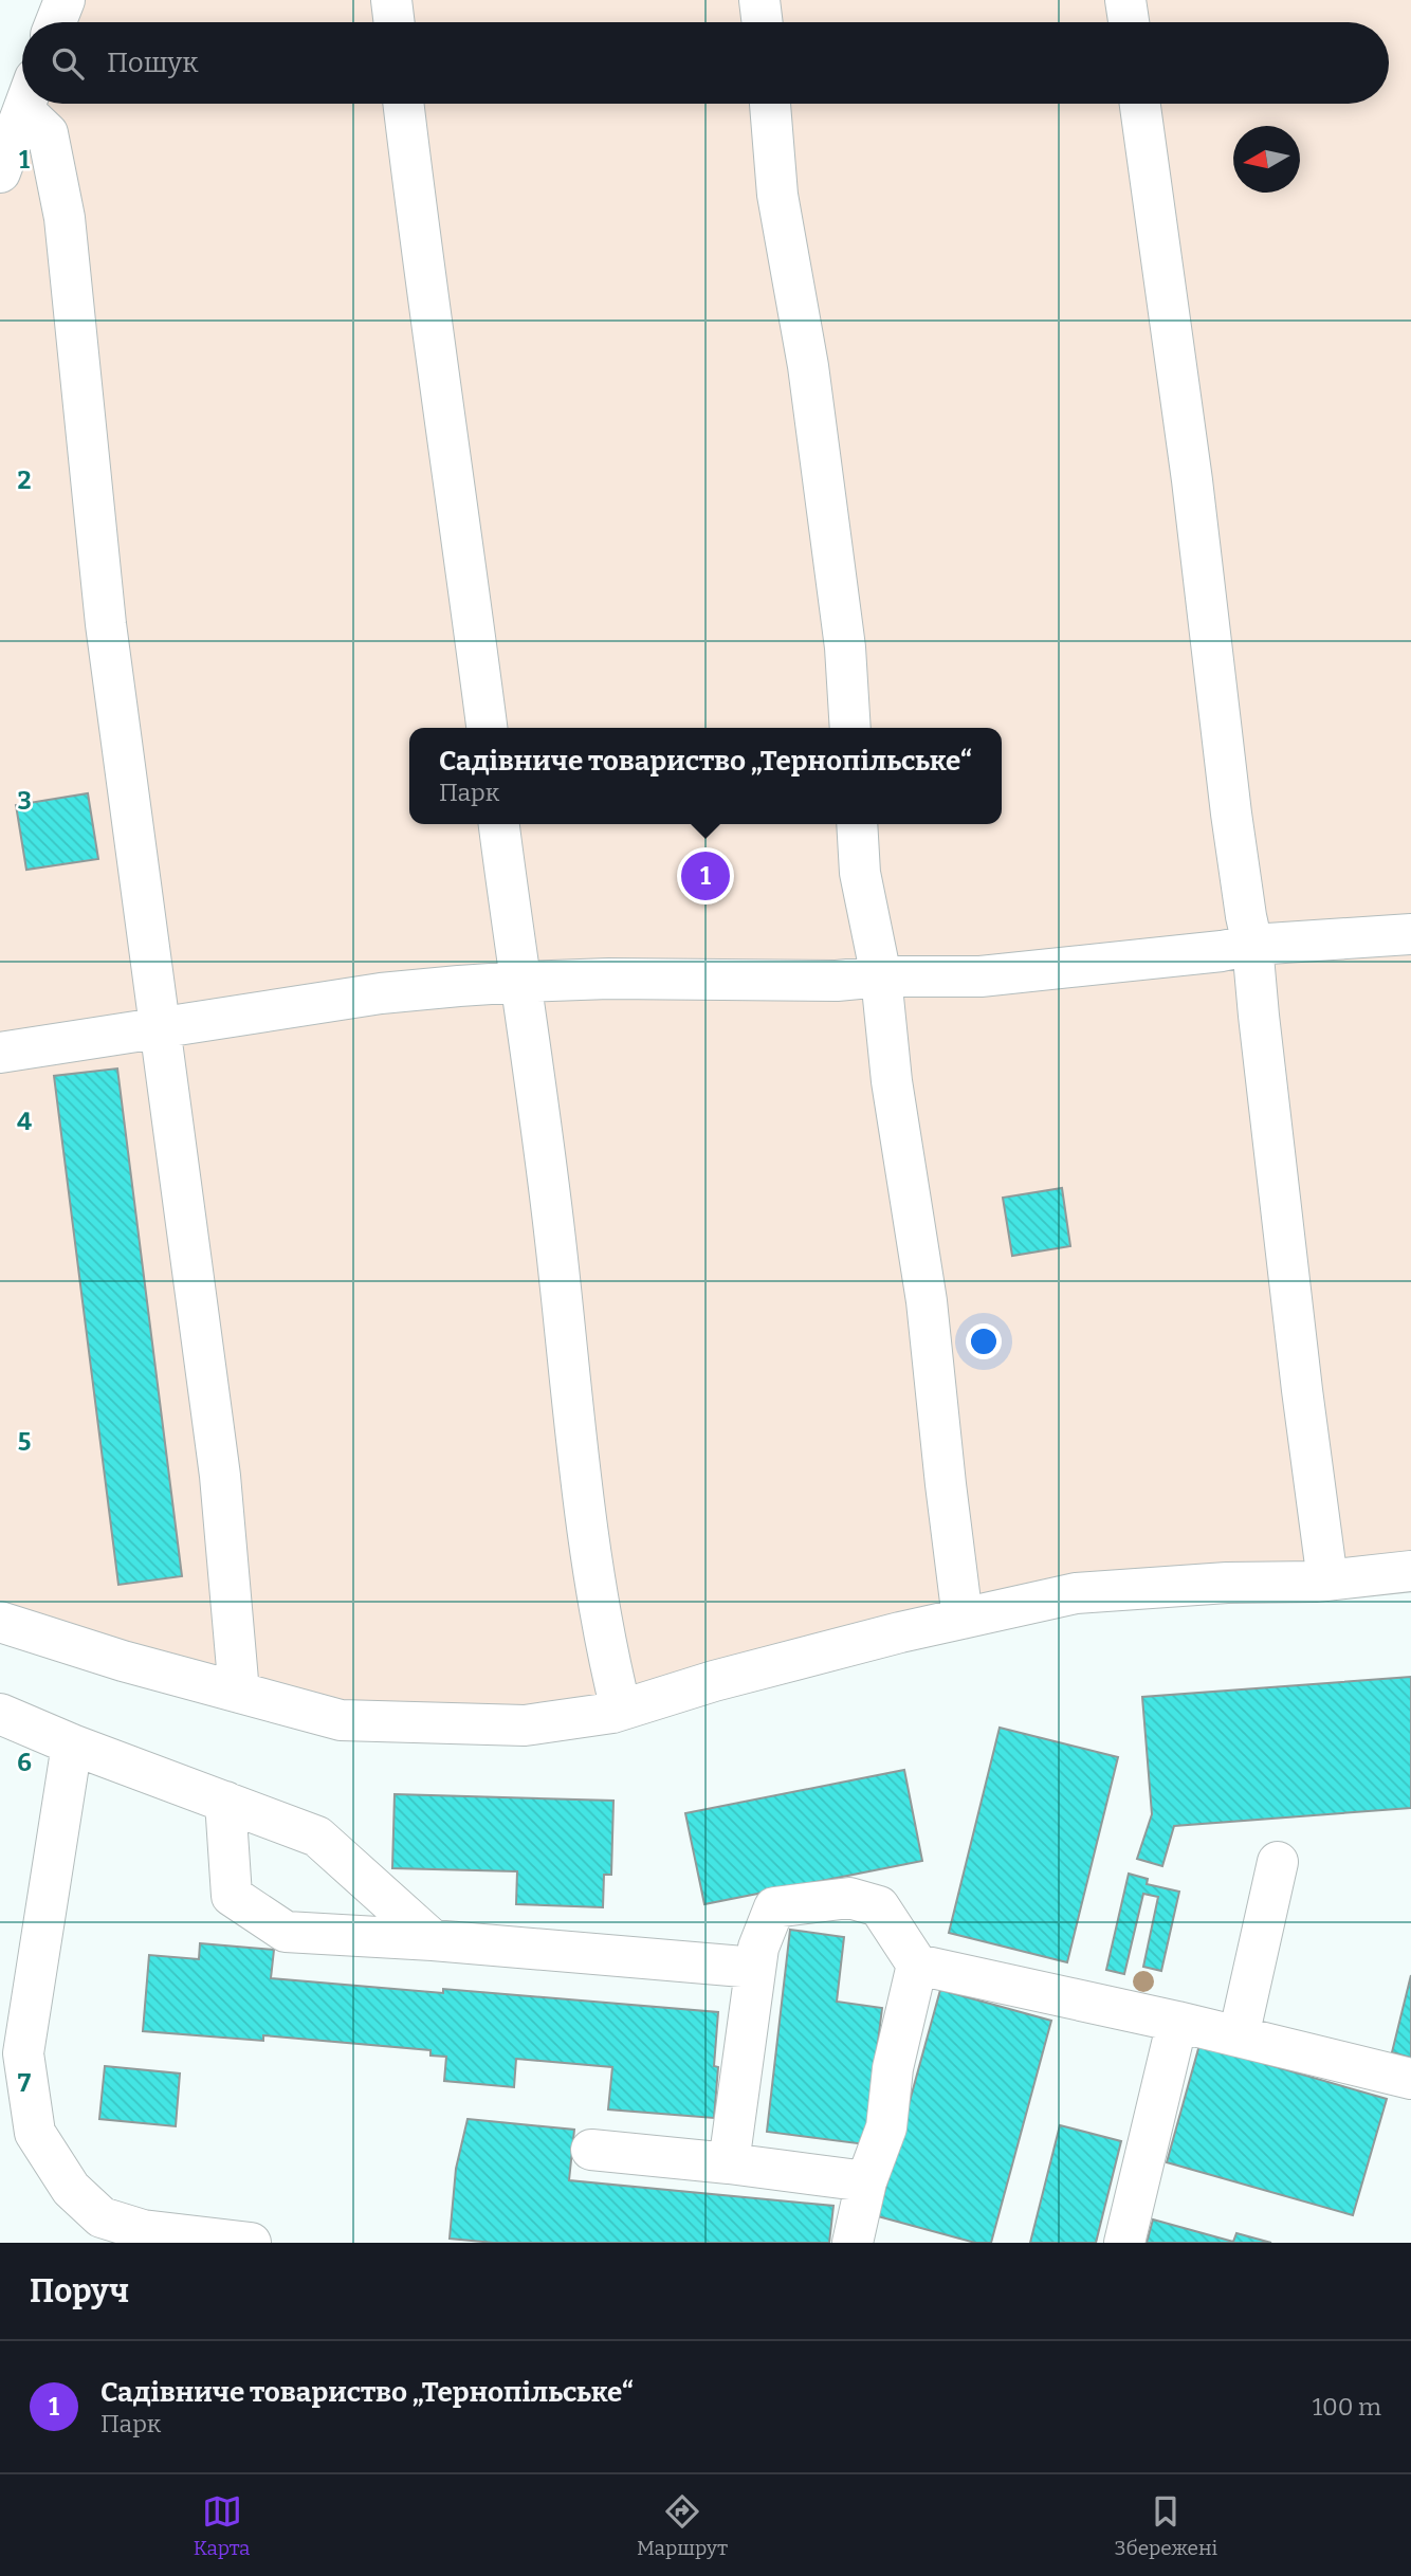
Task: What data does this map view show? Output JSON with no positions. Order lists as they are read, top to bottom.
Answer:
{
  "north": "left",
  "page": {
    "search": "Пошук",
    "popup": ["Садівниче товариство „Тернопільське“", "Парк"],
    "pins": "1",
    "heading": "Поруч",
    "list": [
      {
        "mark": "1",
        "name": "Садівниче товариство „Тернопільське“",
        "note": "Парк",
        "value": "100 m"
      }
    ],
    "nav": ["Карта", "Маршрут", "Збережені"]
  },
  "grid": {
    "rows": [
      "1",
      "2",
      "3",
      "4",
      "5",
      "6",
      "7"
    ]
  }
}
